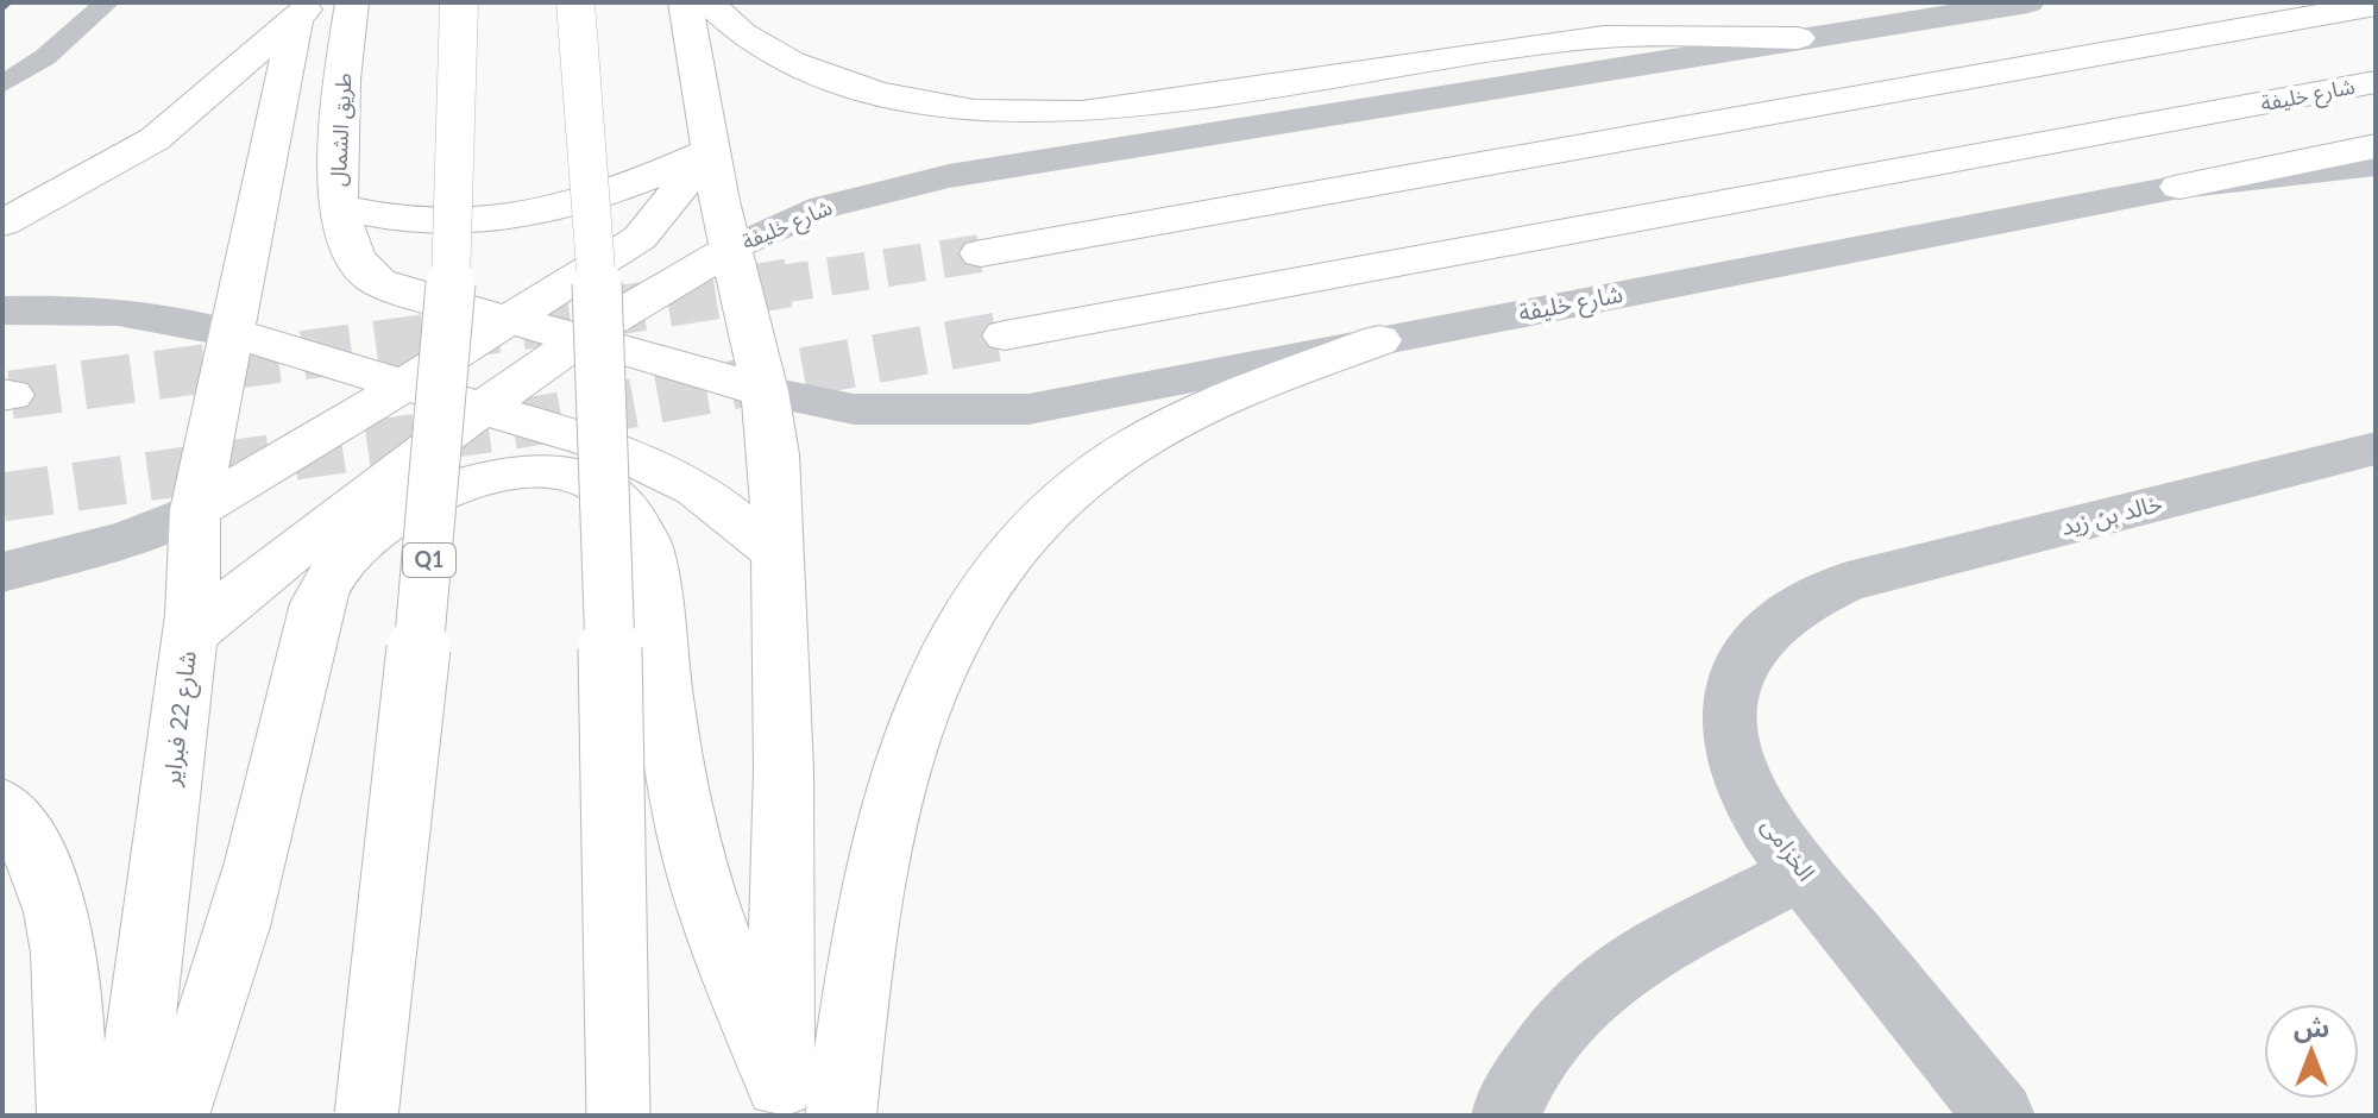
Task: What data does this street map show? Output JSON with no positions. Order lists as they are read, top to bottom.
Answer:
{
  "streets": {
    "main road": [
      "شارع خليفة",
      "طريق الشمال",
      "Q1",
      "شارع 22 فبراير"
    ],
    "street": ["خالد بن زيد", "الخزامى"]
  },
  "crossings": [
    ["شارع خليفة", "طريق الشمال"],
    ["شارع خليفة", "شارع 22 فبراير"],
    ["طريق الشمال", "شارع 22 فبراير"],
    ["خالد بن زيد", "الخزامى"]
  ],
  "north": "top"
}
